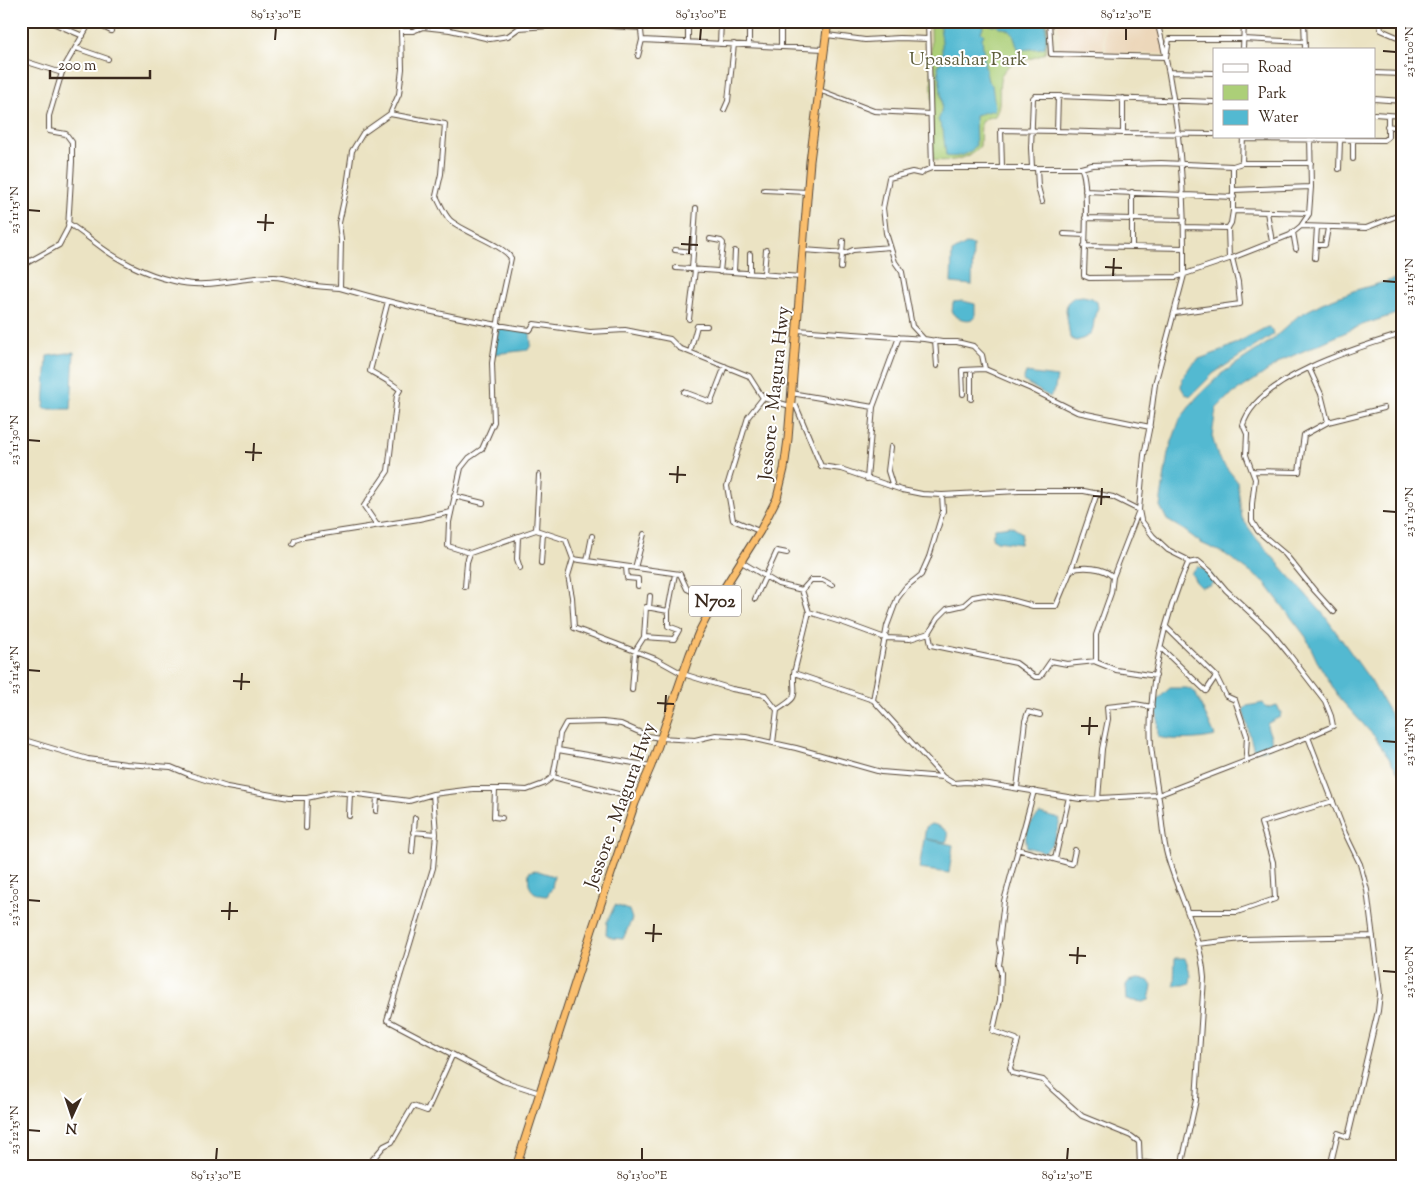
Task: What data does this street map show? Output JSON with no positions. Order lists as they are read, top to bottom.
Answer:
{
  "streets": {
    "highway": ["Jessore - Magura Hwy", "N702"]
  },
  "parks": ["Upasahar Park"],
  "legend": ["Road", "Park", "Water"],
  "scale_bar": "200 m",
  "north": "bottom",
  "coordinates": [
    "89°13'30\"E",
    "89°13'00\"E",
    "89°12'30\"E",
    "23°11'00\"N",
    "23°11'15\"N",
    "23°11'30\"N",
    "23°11'45\"N",
    "23°12'00\"N",
    "23°12'15\"N"
  ]
}
